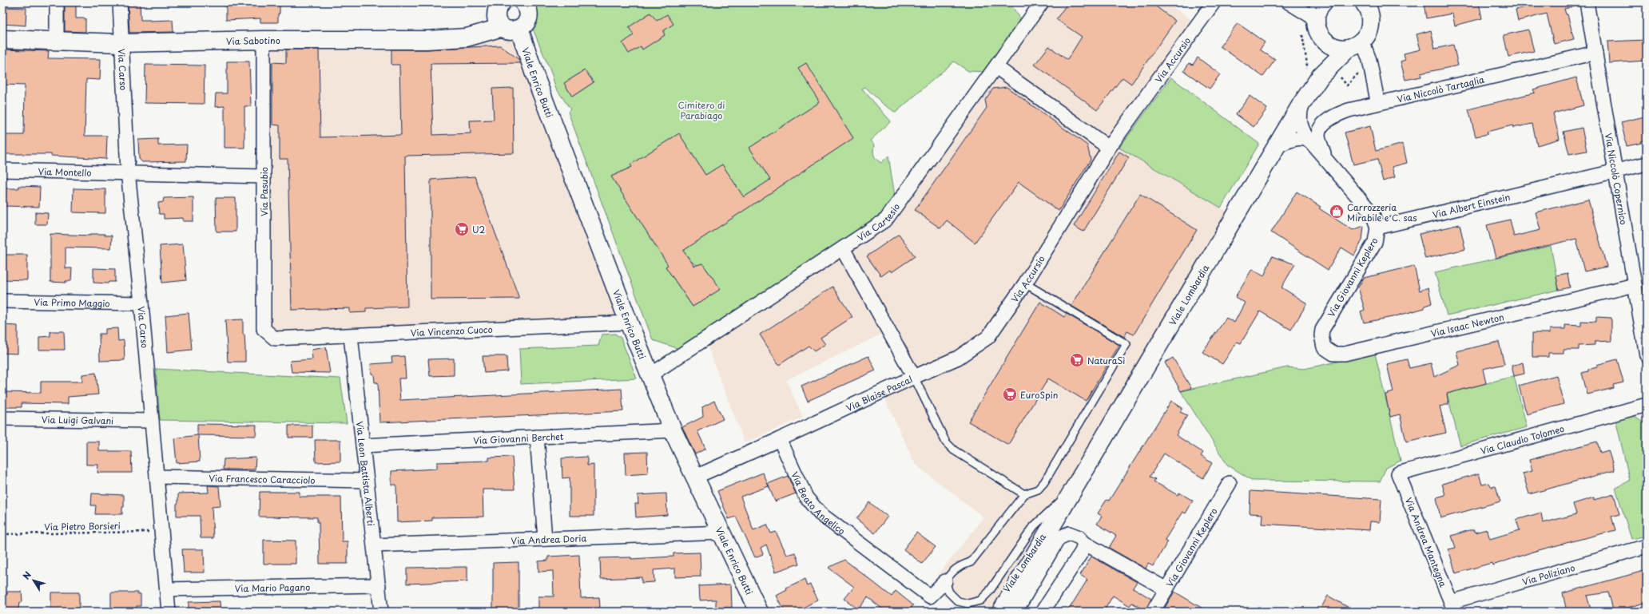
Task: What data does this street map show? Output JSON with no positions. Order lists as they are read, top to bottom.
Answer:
{
  "streets": {
    "street": [
      "Via Sabotino",
      "Via Accursio",
      "Via Carso",
      "Viale Enrico Butti",
      "Via Niccolò Tartaglia",
      "Via Montello",
      "Via Niccolò Copernico",
      "Via Pasubio",
      "Via Albert Einstein",
      "Via Cartesio",
      "Via Giovanni Keplero",
      "Viale Lombardia",
      "Via Primo Maggio",
      "Via Isaac Newton",
      "Via Vincenzo Cuoco",
      "Via Blaise Pascal",
      "Via Luigi Galvani",
      "Via Giovanni Berchet",
      "Via Claudio Tolomeo",
      "Via Leon Battista Alberti",
      "Via Francesco Caracciolo",
      "Via Beato Angelico",
      "Via Andrea Doria",
      "Via Andrea Mantegna",
      "Via Poliziano",
      "Via Mario Pagano"
    ],
    "path": ["Via Pietro Borsieri"]
  },
  "crossings": [
    ["Via Sabotino", "Via Carso"],
    ["Via Sabotino", "Via Pasubio"],
    ["Via Accursio", "Via Blaise Pascal"],
    ["Via Carso", "Via Montello"],
    ["Via Carso", "Via Primo Maggio"],
    ["Via Carso", "Via Luigi Galvani"],
    ["Via Carso", "Via Francesco Caracciolo"],
    ["Via Carso", "Via Pietro Borsieri"],
    ["Via Carso", "Via Mario Pagano"],
    ["Viale Enrico Butti", "Via Cartesio"],
    ["Viale Enrico Butti", "Via Vincenzo Cuoco"],
    ["Viale Enrico Butti", "Via Giovanni Berchet"],
    ["Viale Enrico Butti", "Via Andrea Doria"],
    ["Via Niccolò Tartaglia", "Via Niccolò Copernico"],
    ["Via Montello", "Via Pasubio"],
    ["Via Niccolò Copernico", "Via Albert Einstein"],
    ["Via Niccolò Copernico", "Via Isaac Newton"],
    ["Via Pasubio", "Via Vincenzo Cuoco"],
    ["Via Albert Einstein", "Via Giovanni Keplero"],
    ["Via Cartesio", "Via Blaise Pascal"],
    ["Via Giovanni Keplero", "Via Isaac Newton"],
    ["Via Vincenzo Cuoco", "Via Leon Battista Alberti"],
    ["Via Blaise Pascal", "Via Beato Angelico"],
    ["Via Giovanni Berchet", "Via Leon Battista Alberti"],
    ["Via Claudio Tolomeo", "Via Andrea Mantegna"],
    ["Via Leon Battista Alberti", "Via Francesco Caracciolo"],
    ["Via Leon Battista Alberti", "Via Andrea Doria"],
    ["Via Leon Battista Alberti", "Via Mario Pagano"],
    ["Via Andrea Mantegna", "Via Poliziano"]
  ],
  "parks": ["Cimitero di Parabiago"],
  "places": {
    "shop": ["Carrozzeria Mirabile e C. sas"],
    "supermarket": ["U2", "NaturaSì", "EuroSpin"]
  },
  "north": "top left"
}
